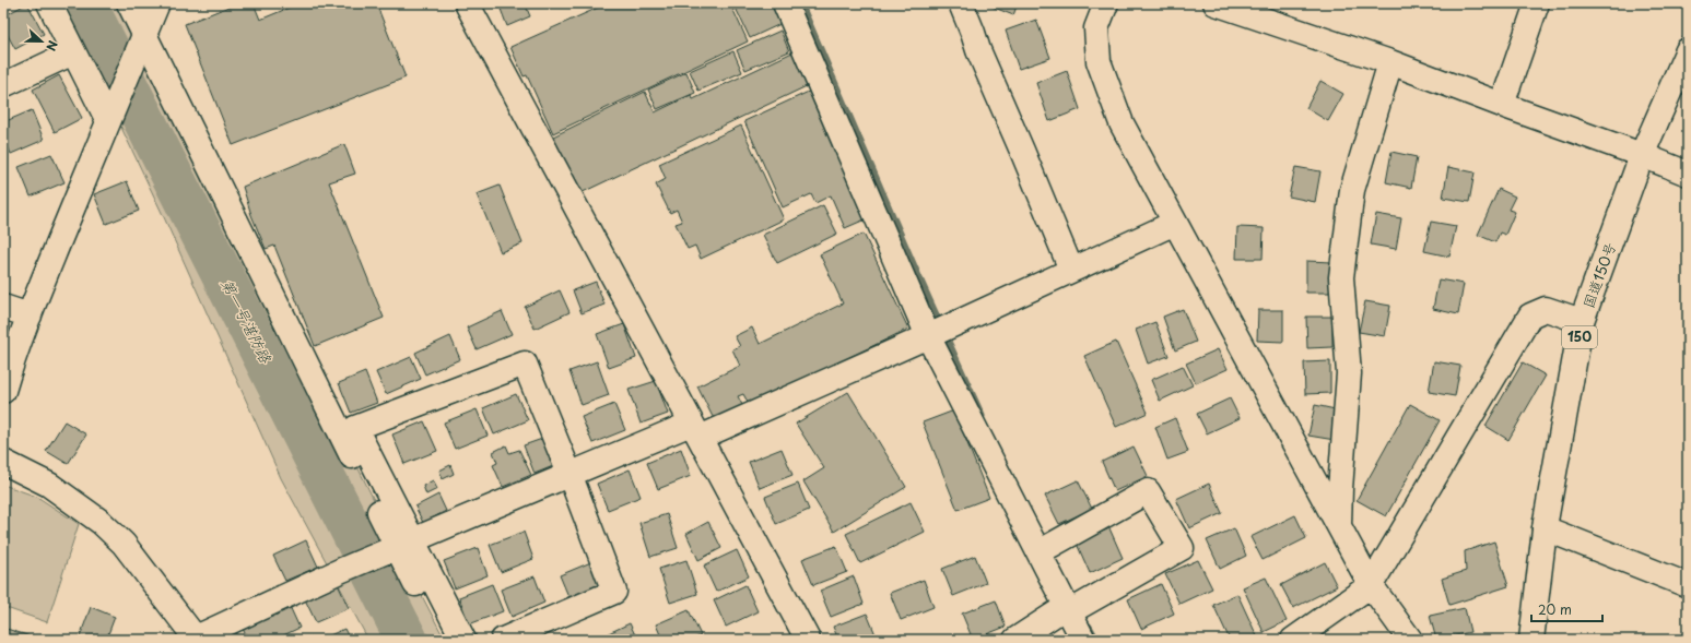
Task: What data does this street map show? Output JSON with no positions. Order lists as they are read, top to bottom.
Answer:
{
  "streets": {
    "main road": ["国道150号", "150"]
  },
  "water": ["第一号湛防路"],
  "scale_bar": "20 m",
  "north": "right"
}
